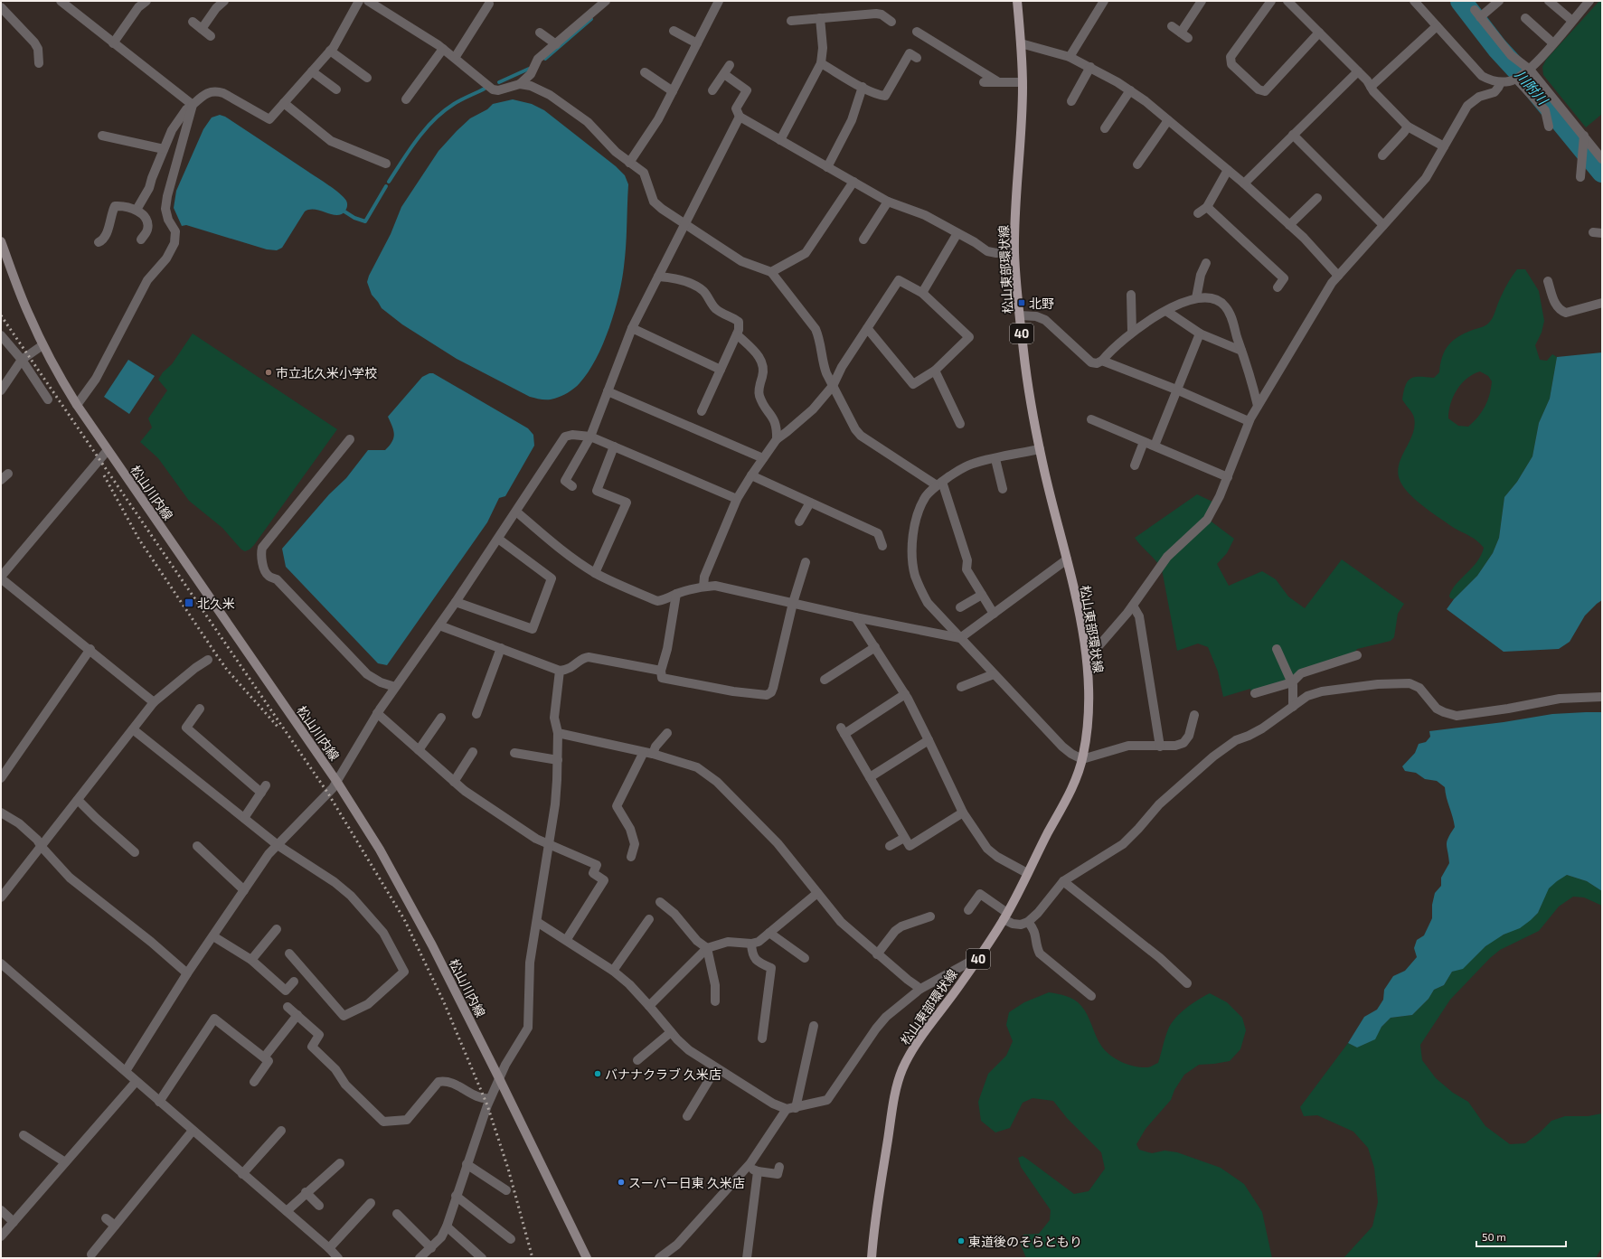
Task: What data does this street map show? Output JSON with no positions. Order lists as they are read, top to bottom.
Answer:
{
  "streets": {
    "main road": ["松山東部環状線", "40", "松山川内線"]
  },
  "water": ["川附川"],
  "places": {
    "transit": ["北野", "北久米"],
    "other": [
      "市立北久米小学校",
      "バナナクラブ 久米店",
      "スーパー日東 久米店",
      "東道後のそらともり"
    ]
  },
  "scale_bar": "50 m"
}
